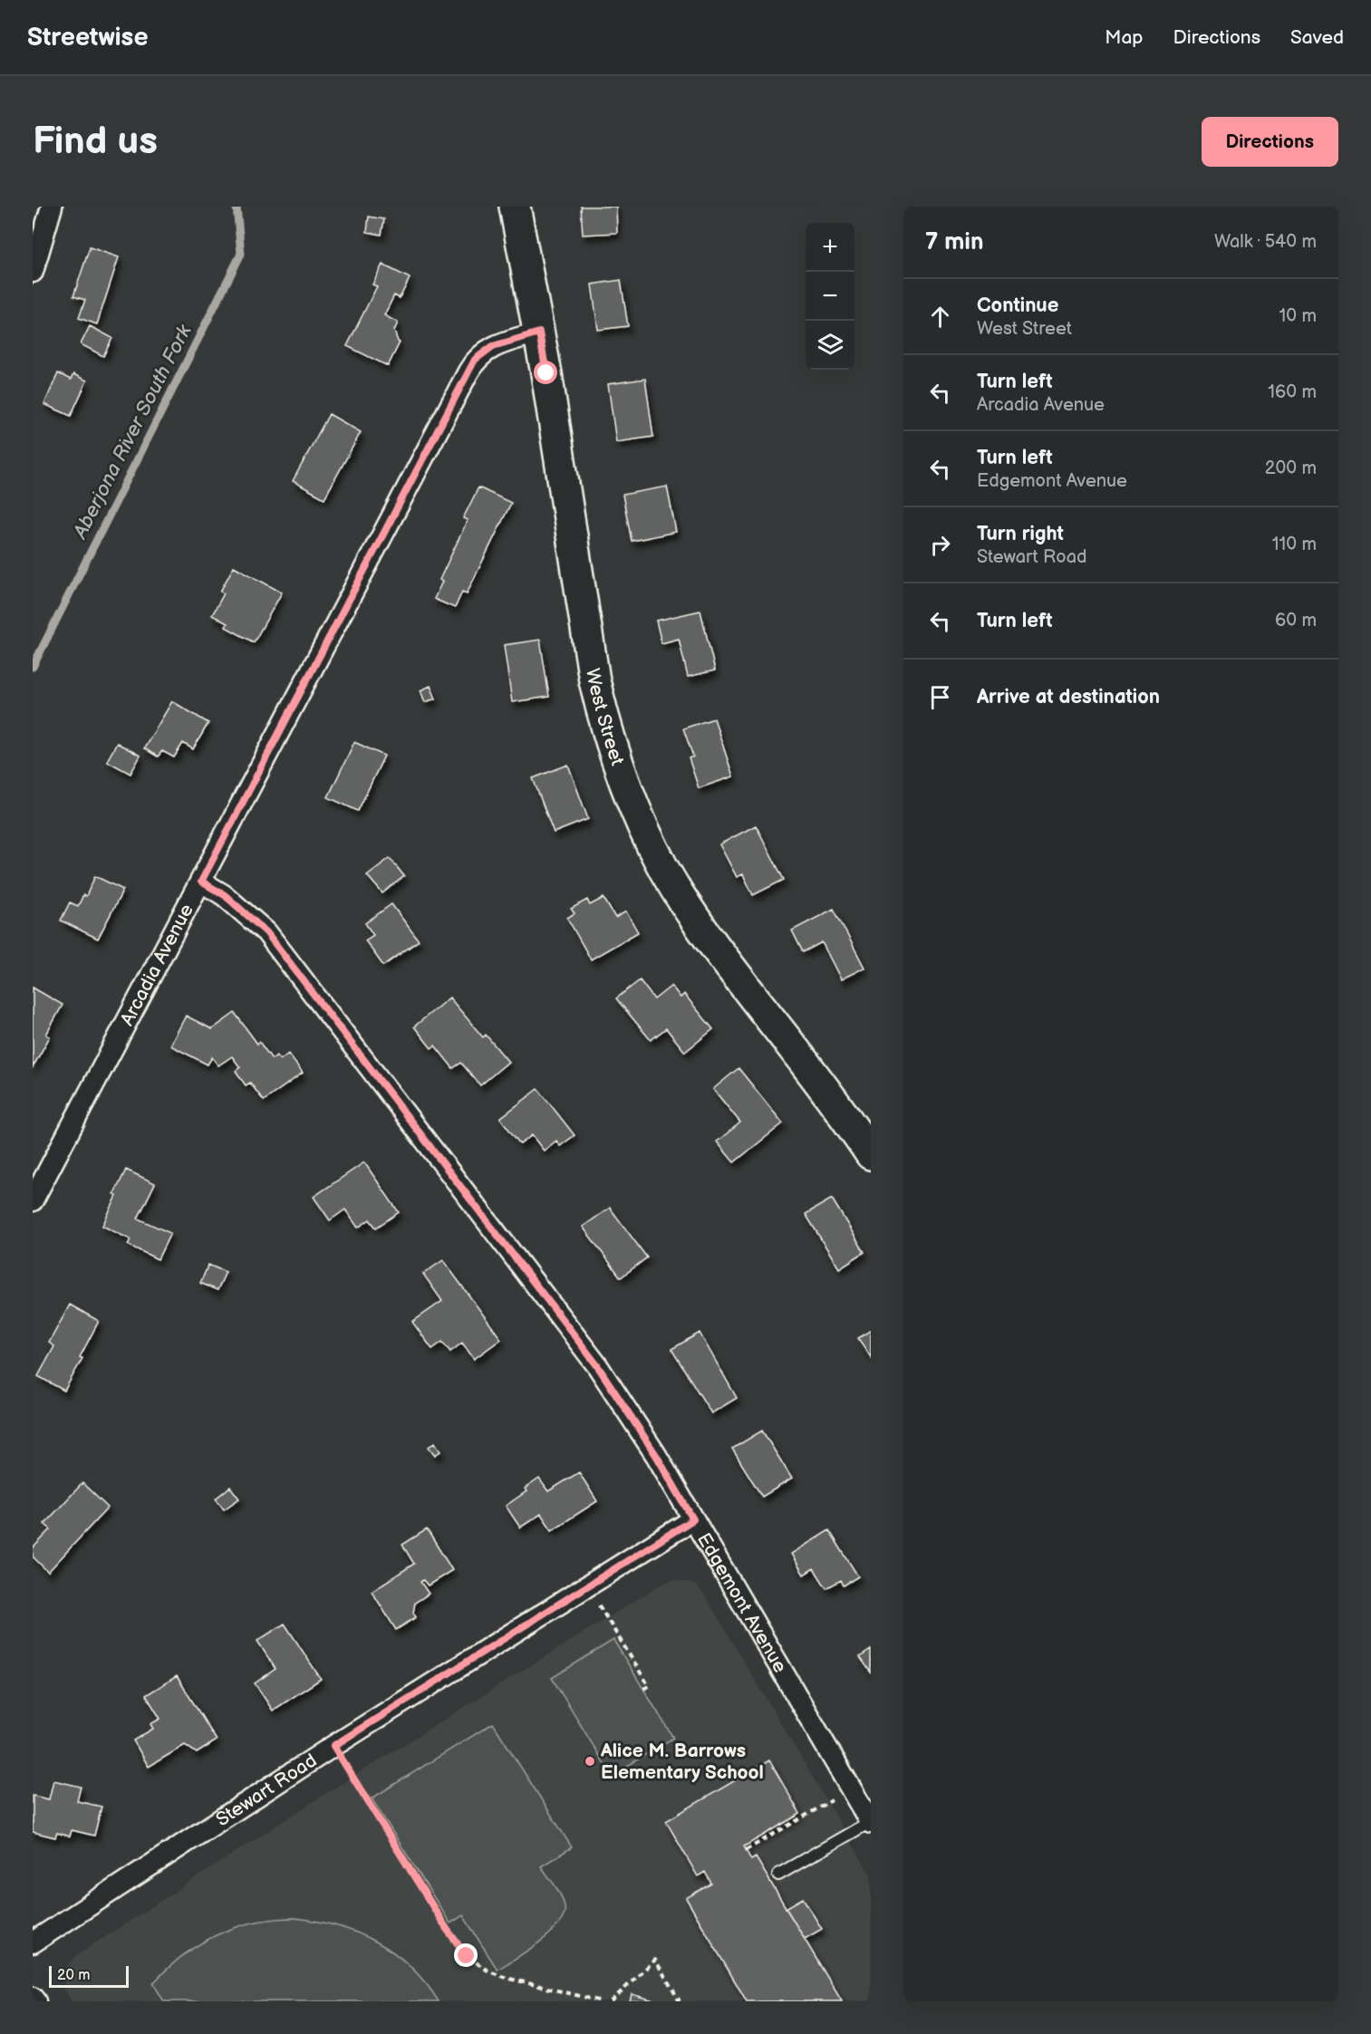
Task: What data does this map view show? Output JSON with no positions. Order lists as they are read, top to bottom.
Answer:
{
  "streets": {
    "main road": ["West Street"],
    "street": ["Arcadia Avenue", "Edgemont Avenue", "Stewart Road"]
  },
  "crossings": [
    ["West Street", "Arcadia Avenue"],
    ["Arcadia Avenue", "Edgemont Avenue"],
    ["Edgemont Avenue", "Stewart Road"]
  ],
  "water": ["Aberjona River South Fork"],
  "places": ["Alice M. Barrows Elementary School"],
  "scale_bar": "20 m",
  "page": {
    "header": "Streetwise",
    "nav": ["Map", "Directions", "Saved"],
    "buttons": "Directions",
    "title": "Find us",
    "heading": ["7 min", "Walk · 540 m"],
    "map_buttons": ["+", "−"],
    "list": [
      ["Continue", "West Street", "10 m"],
      ["Turn left", "Arcadia Avenue", "160 m"],
      ["Turn left", "Edgemont Avenue", "200 m"],
      ["Turn right", "Stewart Road", "110 m"],
      ["Turn left", "60 m"],
      "Arrive at destination"
    ],
    "scale": "20 m"
  }
}
